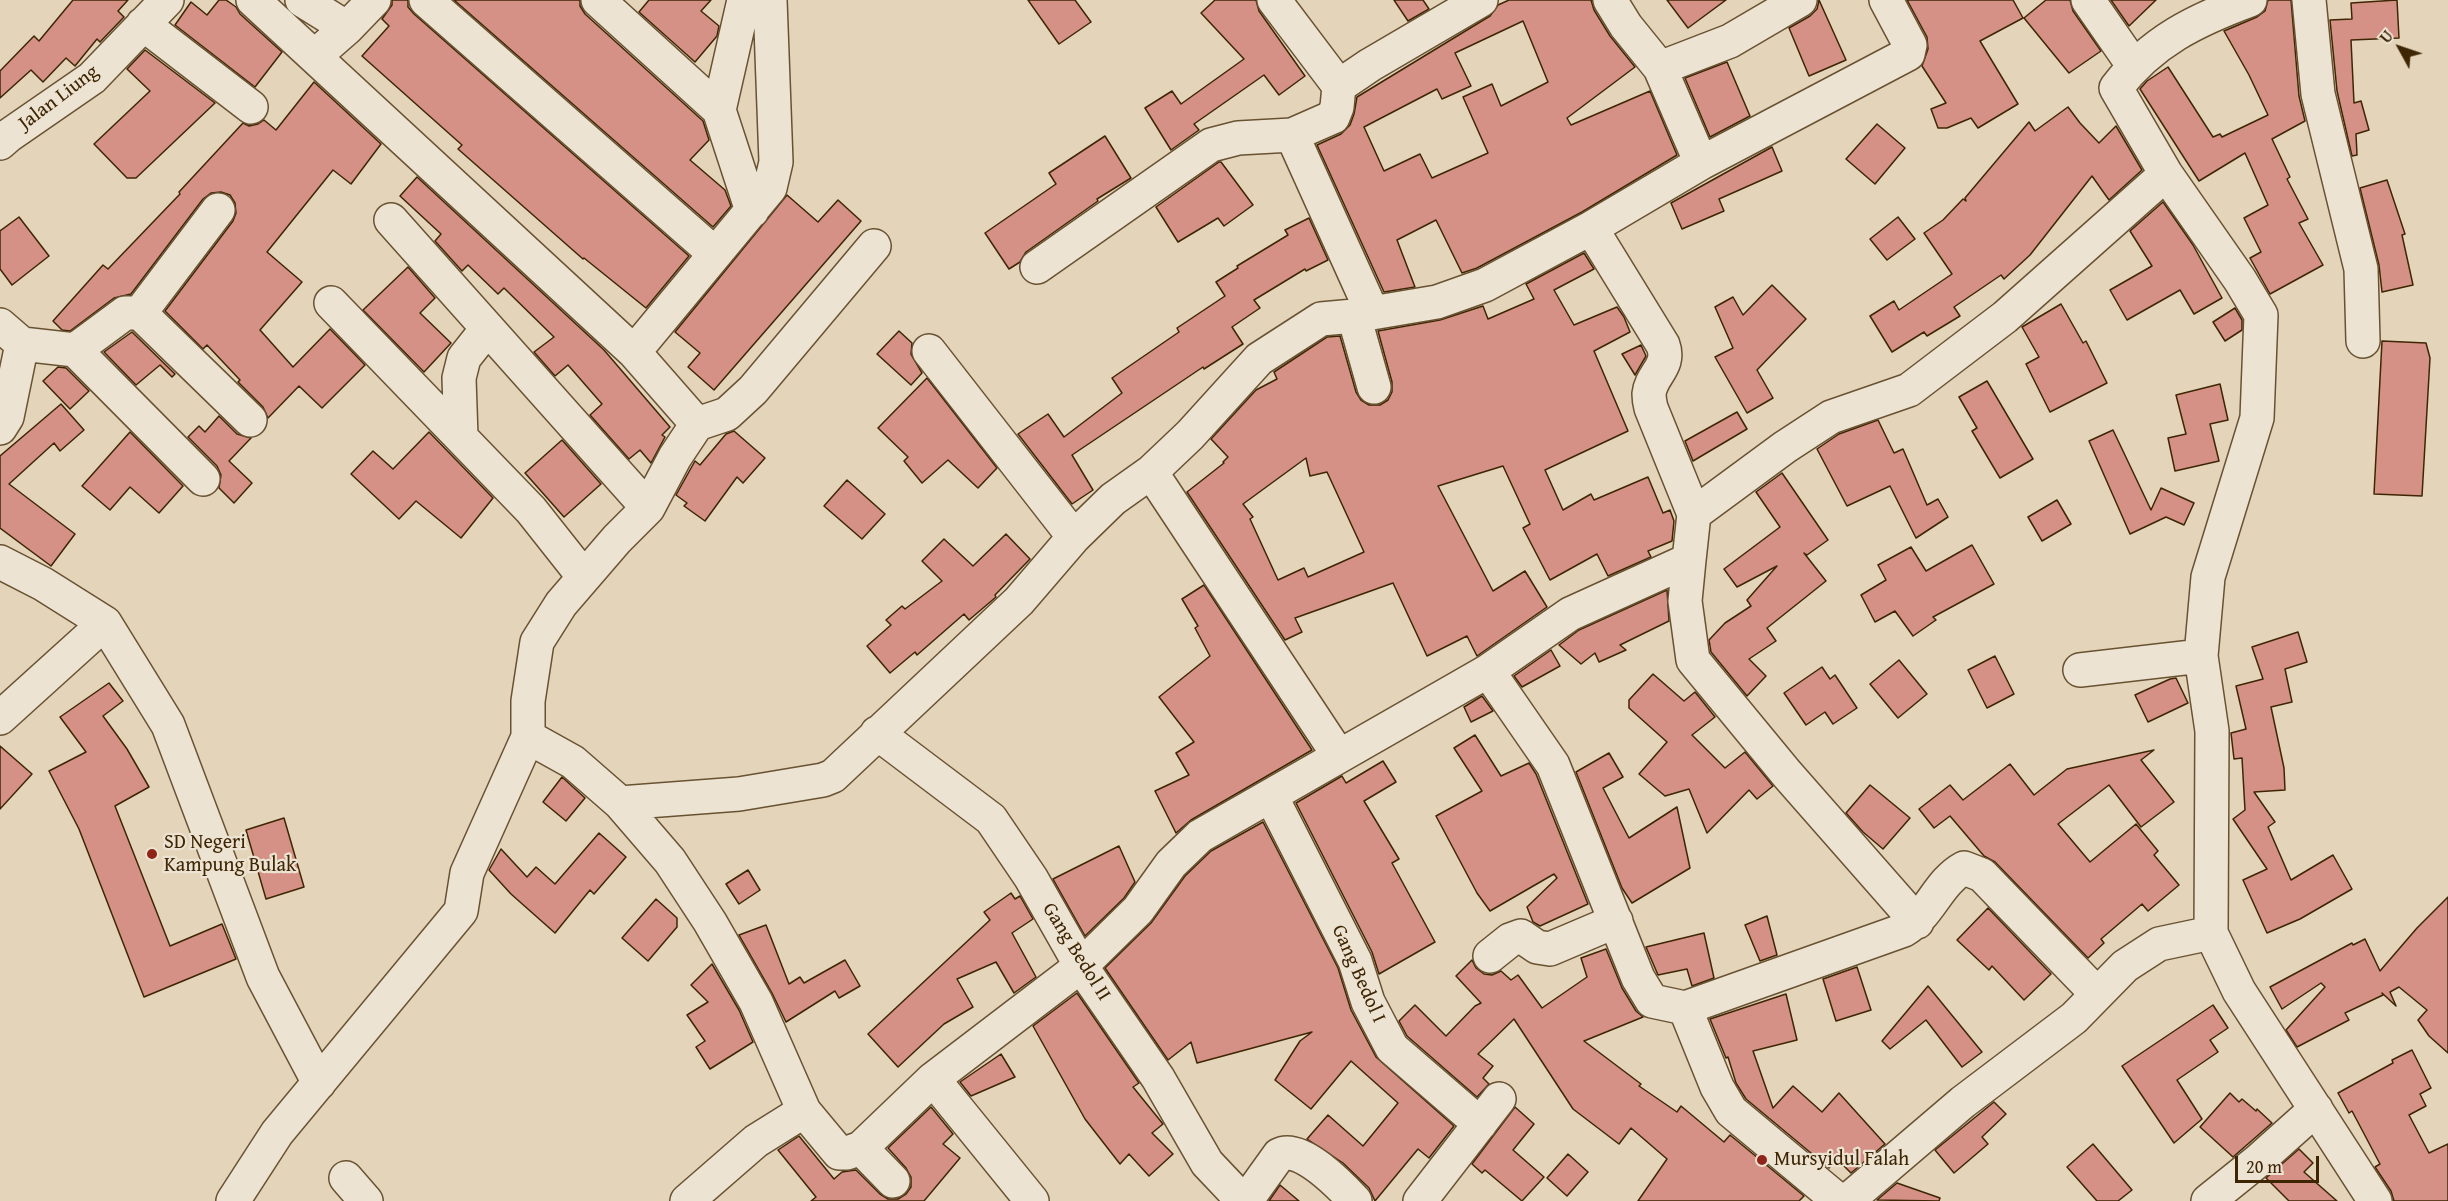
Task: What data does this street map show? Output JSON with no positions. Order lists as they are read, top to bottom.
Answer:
{
  "streets": {
    "street": ["Jalan Liung", "Gang Bedol II", "Gang Bedol I"]
  },
  "places": ["SD Negeri Kampung Bulak", "Mursyidul Falah"],
  "scale_bar": "20 m",
  "north": "top left"
}
